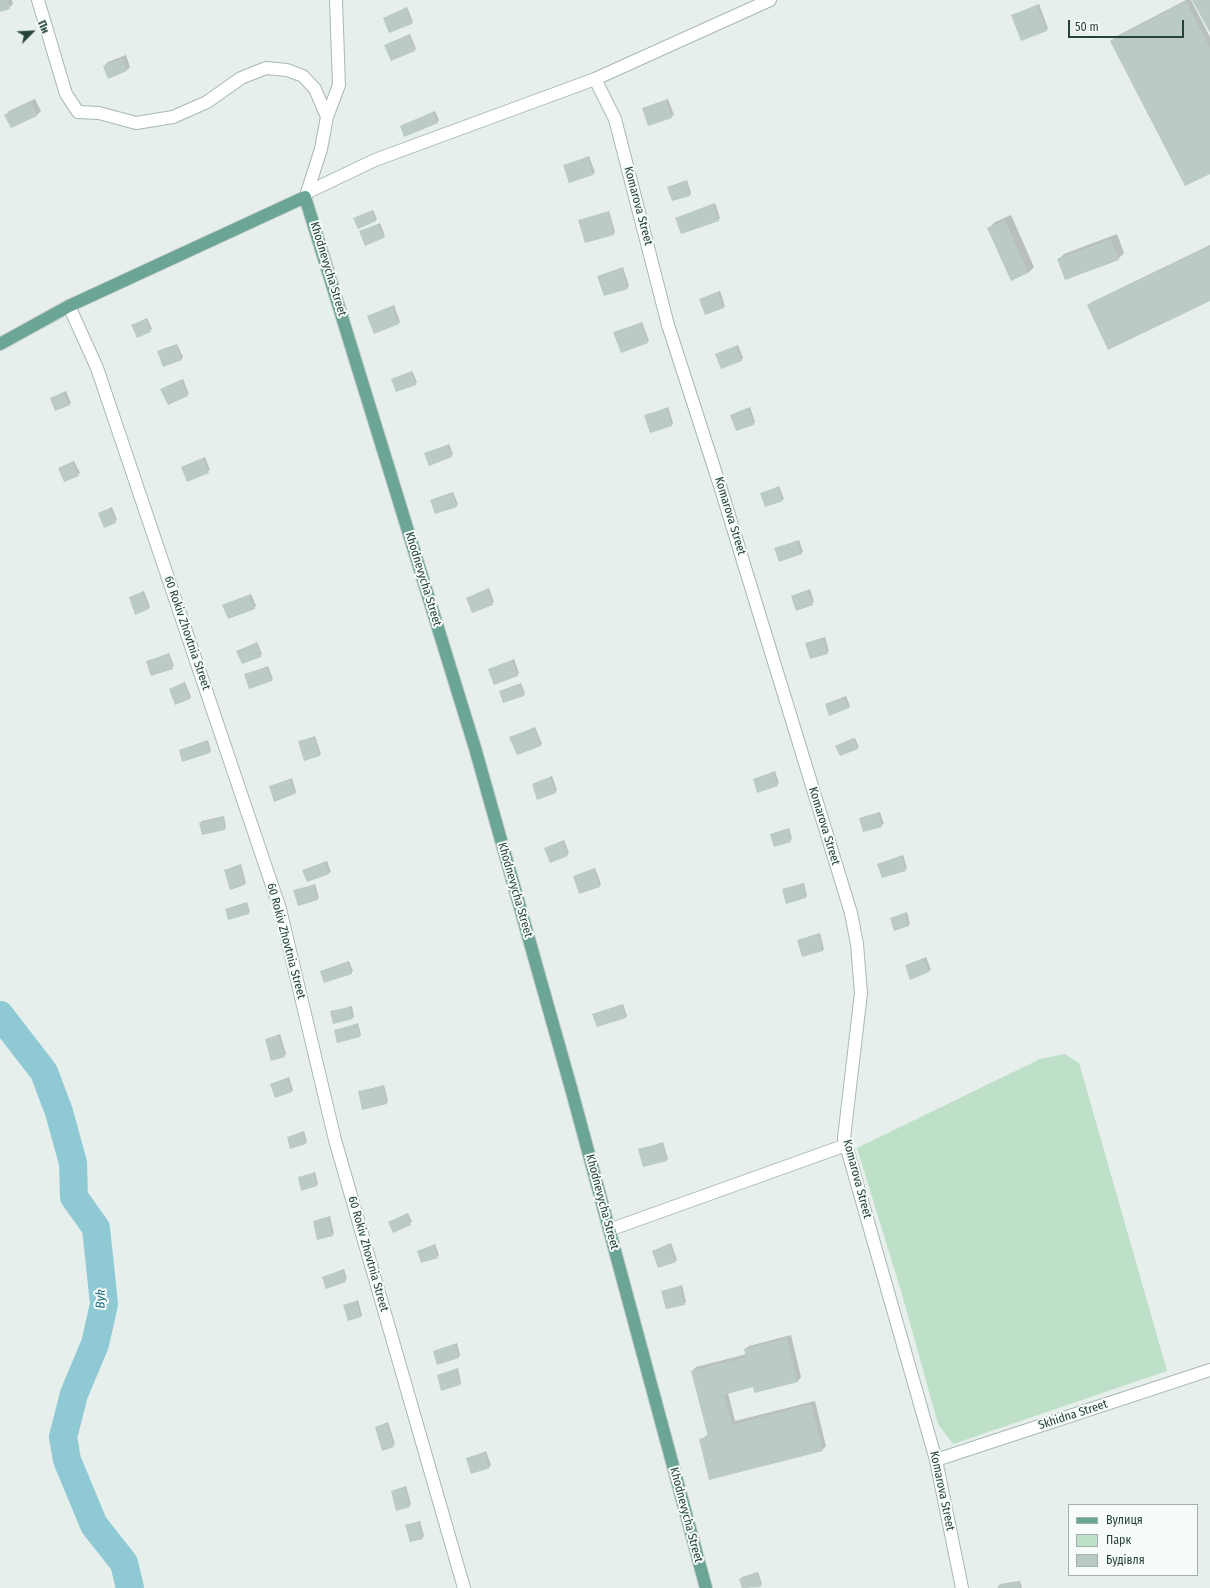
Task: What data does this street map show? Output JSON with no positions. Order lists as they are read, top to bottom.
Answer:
{
  "streets": {
    "main road": ["Khodnevycha Street"],
    "street": ["Komarova Street", "60 Rokiv Zhovtnia Street", "Skhidna Street"]
  },
  "crossings": [
    ["Komarova Street", "Skhidna Street"]
  ],
  "water": ["Byk"],
  "legend": ["Вулиця", "Парк", "Будівля"],
  "scale_bar": "50 m",
  "north": "top right"
}
